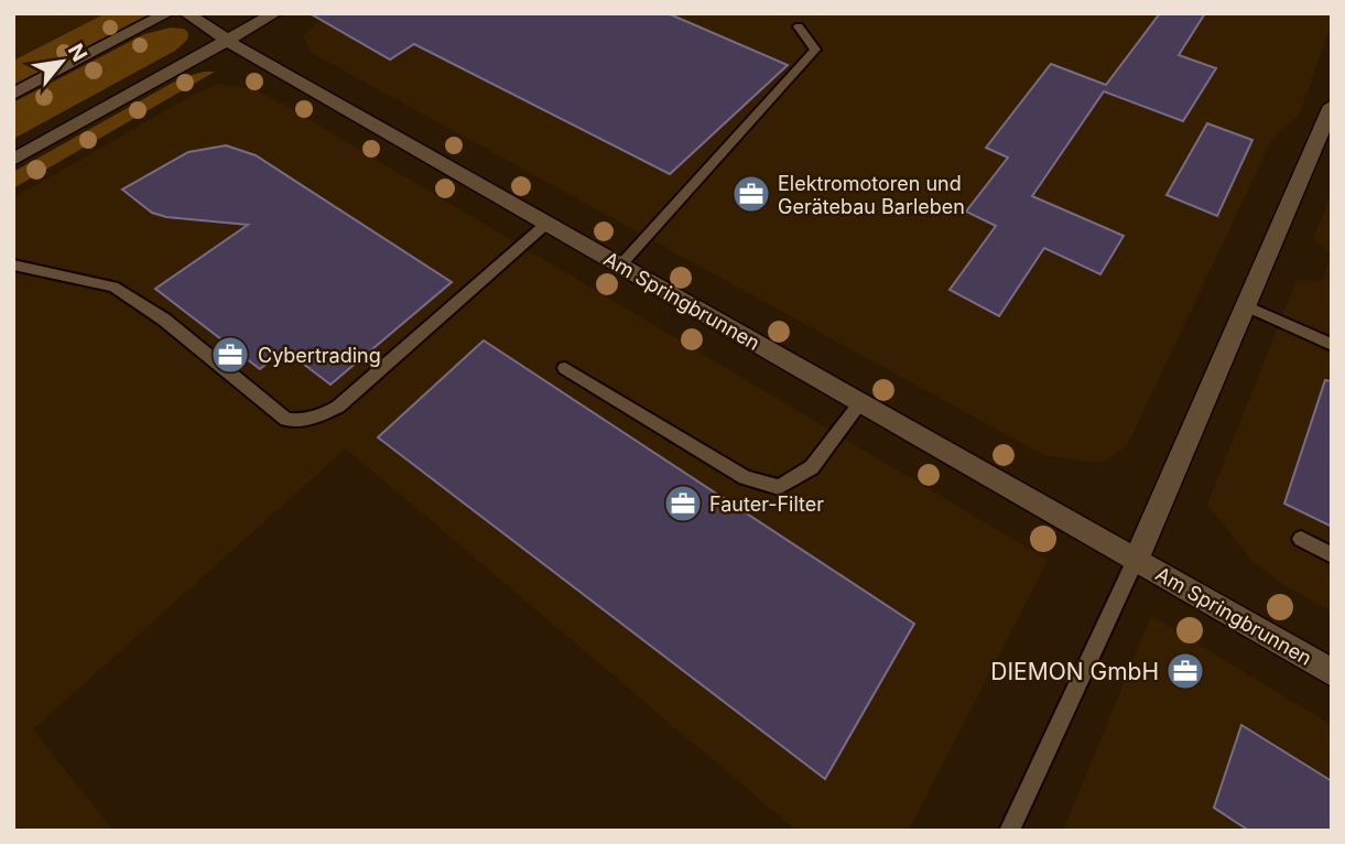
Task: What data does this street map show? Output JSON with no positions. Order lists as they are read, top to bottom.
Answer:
{
  "streets": {
    "street": ["Am Springbrunnen"]
  },
  "places": {
    "office": [
      "Elektromotoren und Gerätebau Barleben",
      "Cybertrading",
      "Fauter-Filter",
      "DIEMON GmbH"
    ]
  },
  "north": "top right"
}
